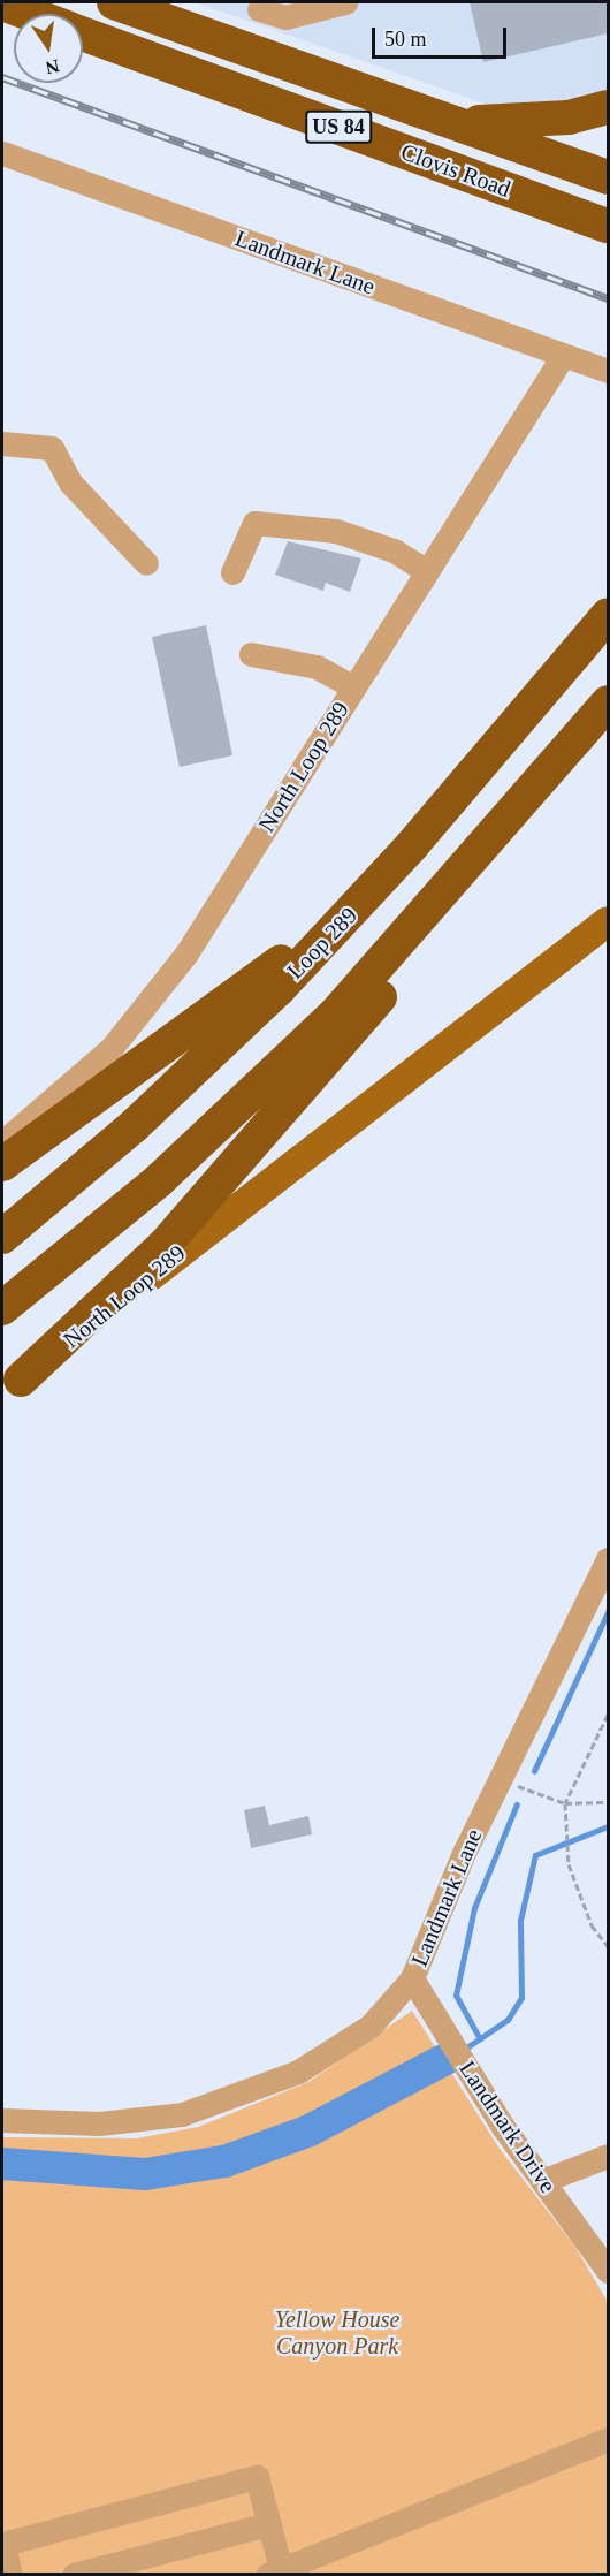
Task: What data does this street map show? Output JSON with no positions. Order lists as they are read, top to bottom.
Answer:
{
  "streets": {
    "highway": ["US 84", "Clovis Road", "Loop 289"],
    "main road": ["North Loop 289"],
    "street": ["Landmark Lane", "Landmark Drive"]
  },
  "crossings": [
    ["Landmark Lane", "North Loop 289"],
    ["Landmark Lane", "Landmark Drive"]
  ],
  "parks": ["Yellow House Canyon Park"],
  "scale_bar": "50 m",
  "north": "bottom"
}
